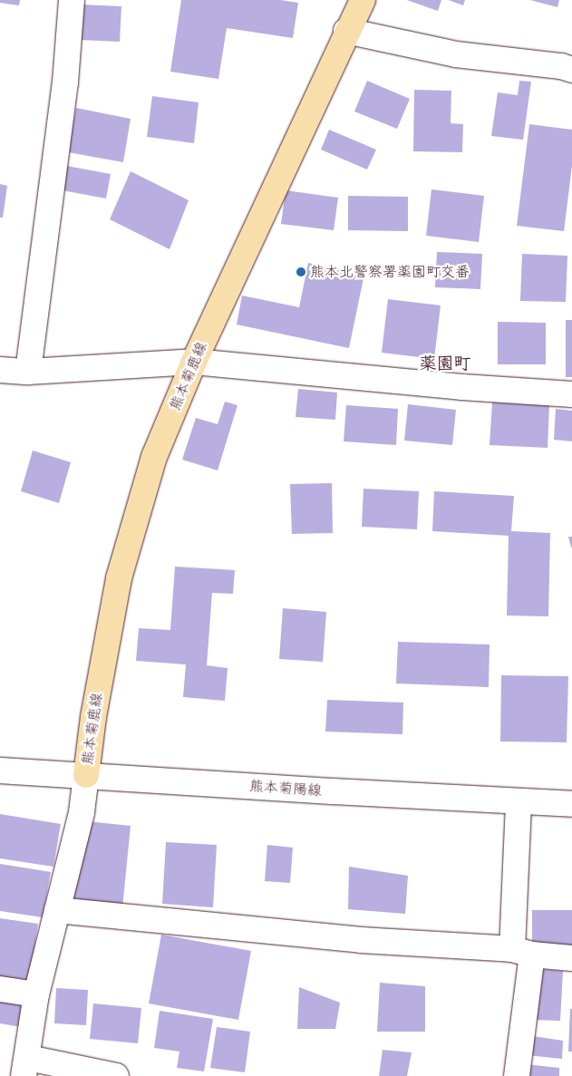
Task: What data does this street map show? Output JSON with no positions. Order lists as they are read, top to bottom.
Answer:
{
  "streets": {
    "main road": ["熊本菊鹿線"],
    "street": ["熊本菊陽線"]
  },
  "crossings": [
    ["熊本菊鹿線", "熊本菊陽線"]
  ],
  "districts": ["薬園町"],
  "places": ["熊本北警察署薬園町交番"]
}
